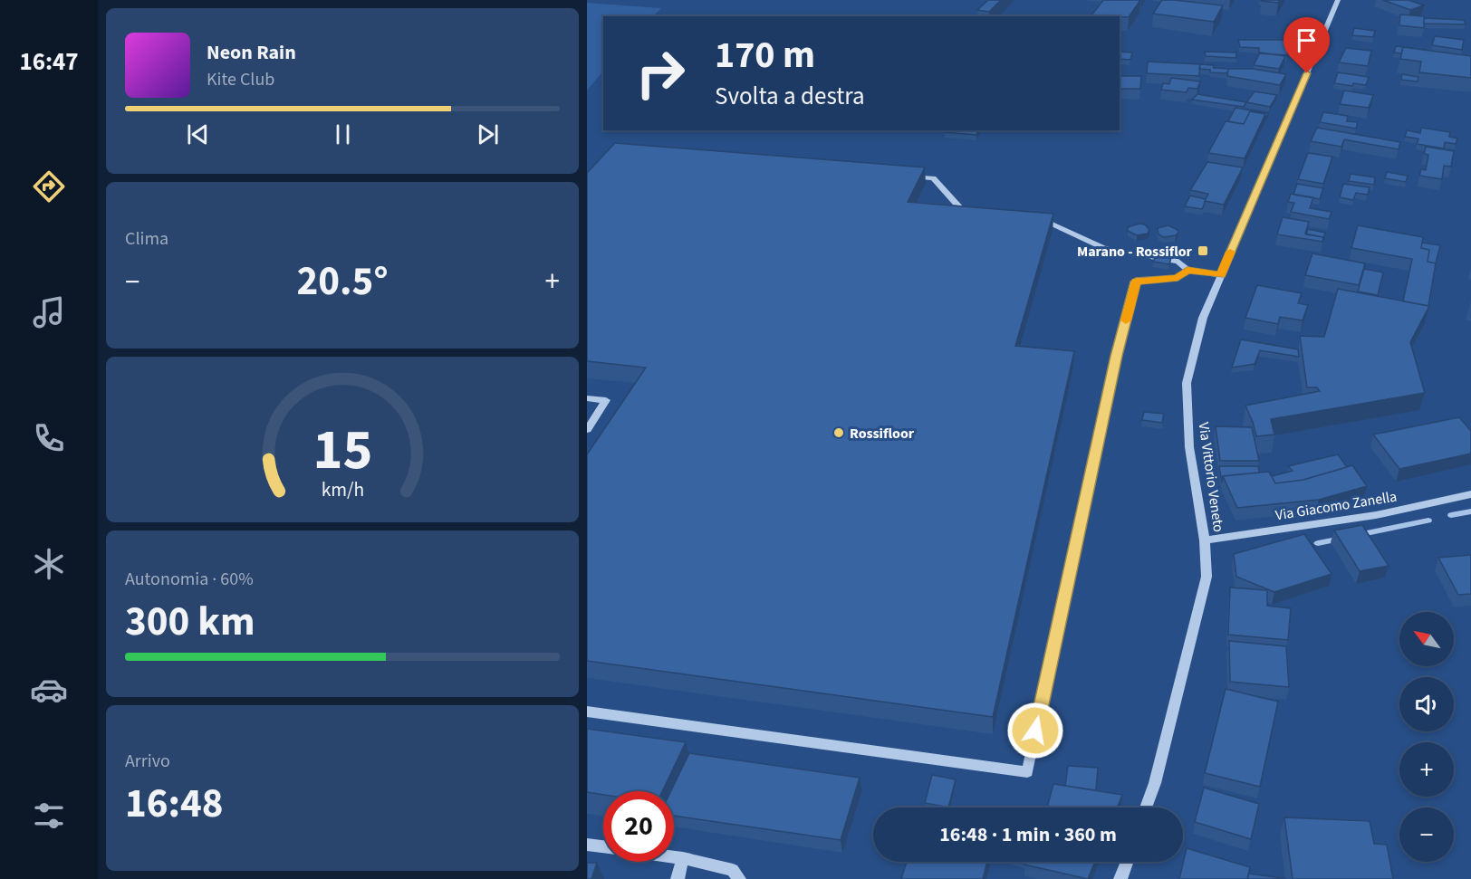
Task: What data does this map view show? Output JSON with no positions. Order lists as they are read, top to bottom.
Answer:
{
  "streets": {
    "street": ["Via Vittorio Veneto", "Via Giacomo Zanella"]
  },
  "crossings": [
    ["Via Vittorio Veneto", "Via Giacomo Zanella"]
  ],
  "places": {
    "transit": ["Marano - Rossiflor"],
    "other": ["Rossifloor"]
  },
  "north": "top left",
  "page": {
    "tabs": "16:47",
    "turn": ["170 m", "Svolta a destra"],
    "song": ["Neon Rain", "Kite Club"],
    "tile": [
      "Clima",
      ["Autonomia · 60%", "300 km"],
      ["Arrivo", "16:48"]
    ],
    "heat": ["−", "20.5°", "+"],
    "map_buttons": ["+", "−"],
    "limit": "20",
    "trip": "16:48 · 1 min · 360 m",
    "gauge": ["15", "km/h"]
  }
}
